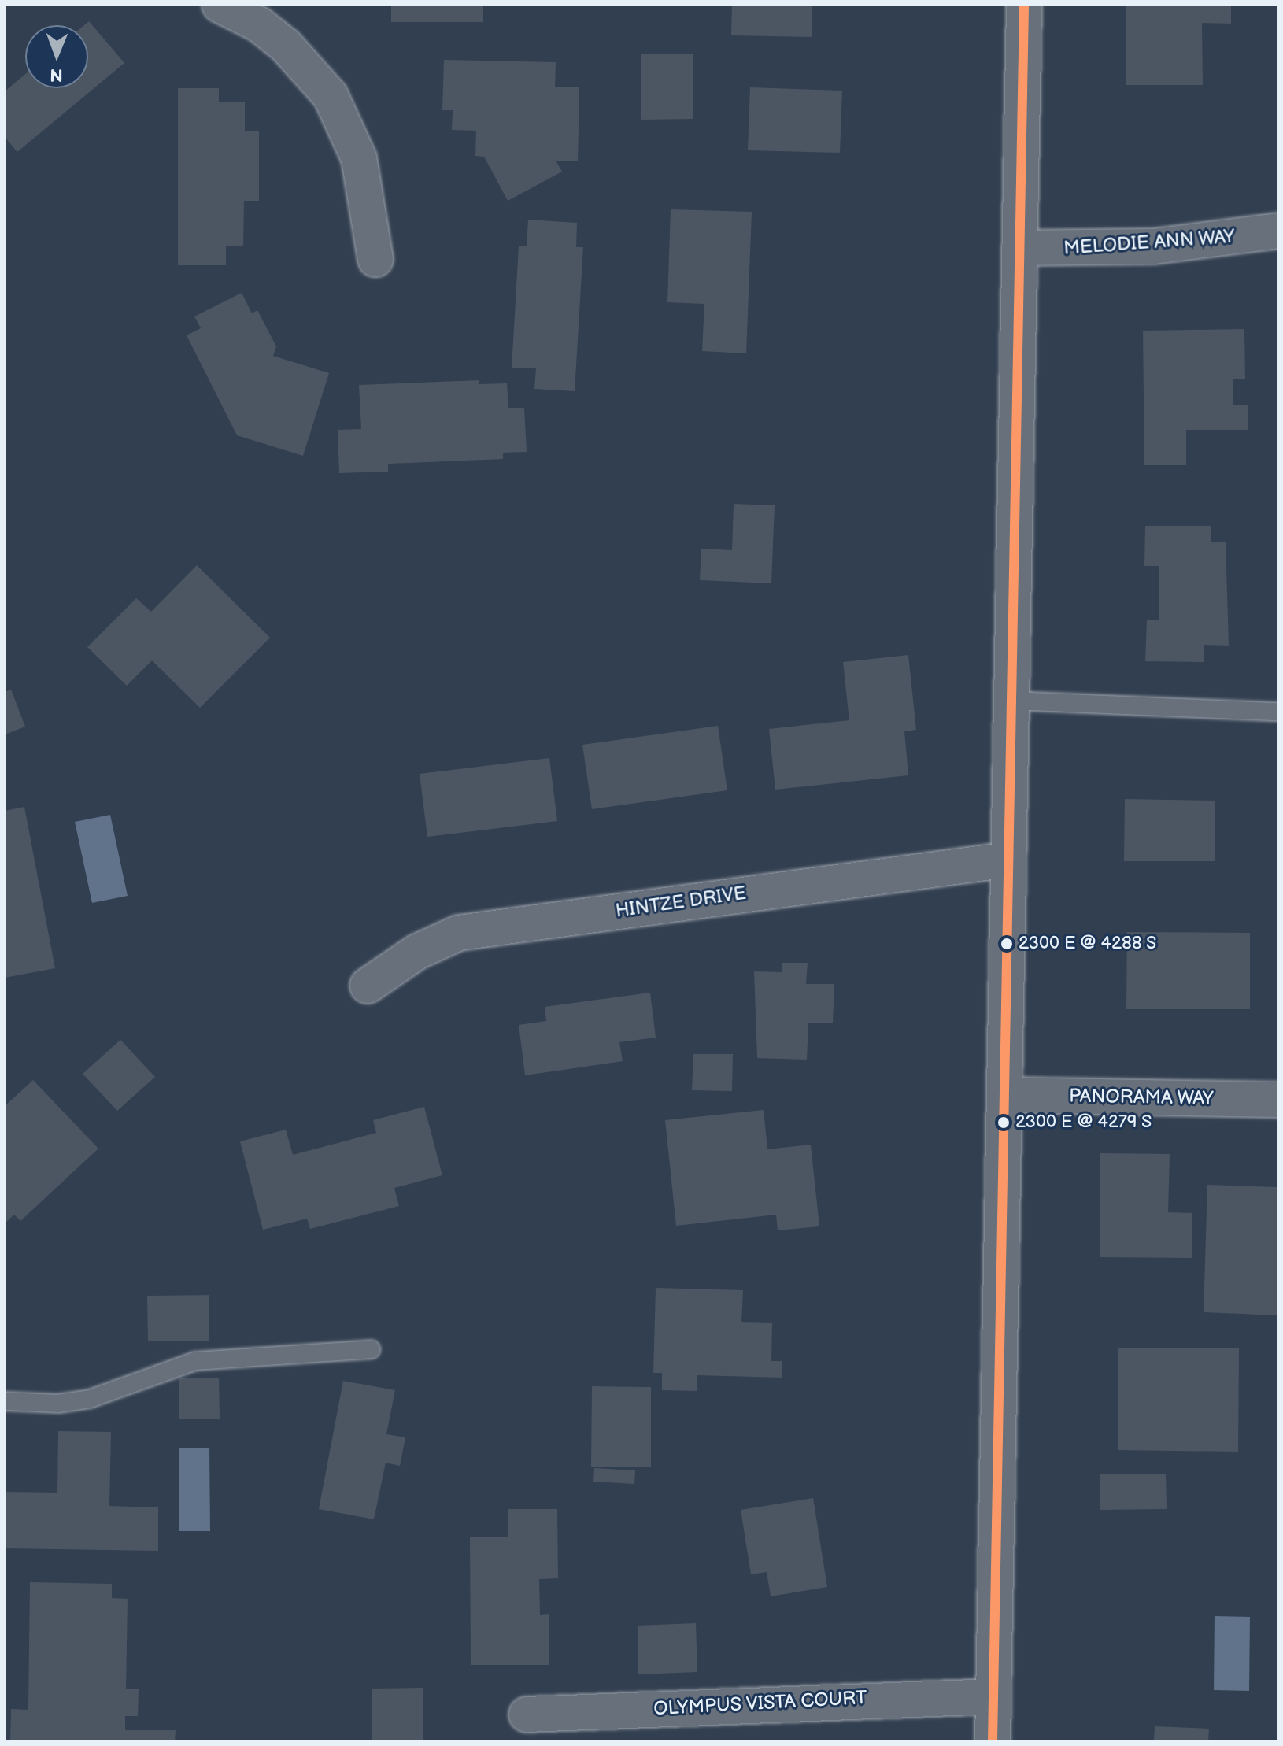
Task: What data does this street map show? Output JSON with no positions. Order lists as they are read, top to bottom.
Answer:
{
  "streets": {
    "street": [
      "MELODIE ANN WAY",
      "HINTZE DRIVE",
      "PANORAMA WAY",
      "OLYMPUS VISTA COURT"
    ]
  },
  "places": ["2300 E @ 4288 S", "2300 E @ 4279 S"],
  "north": "bottom"
}
